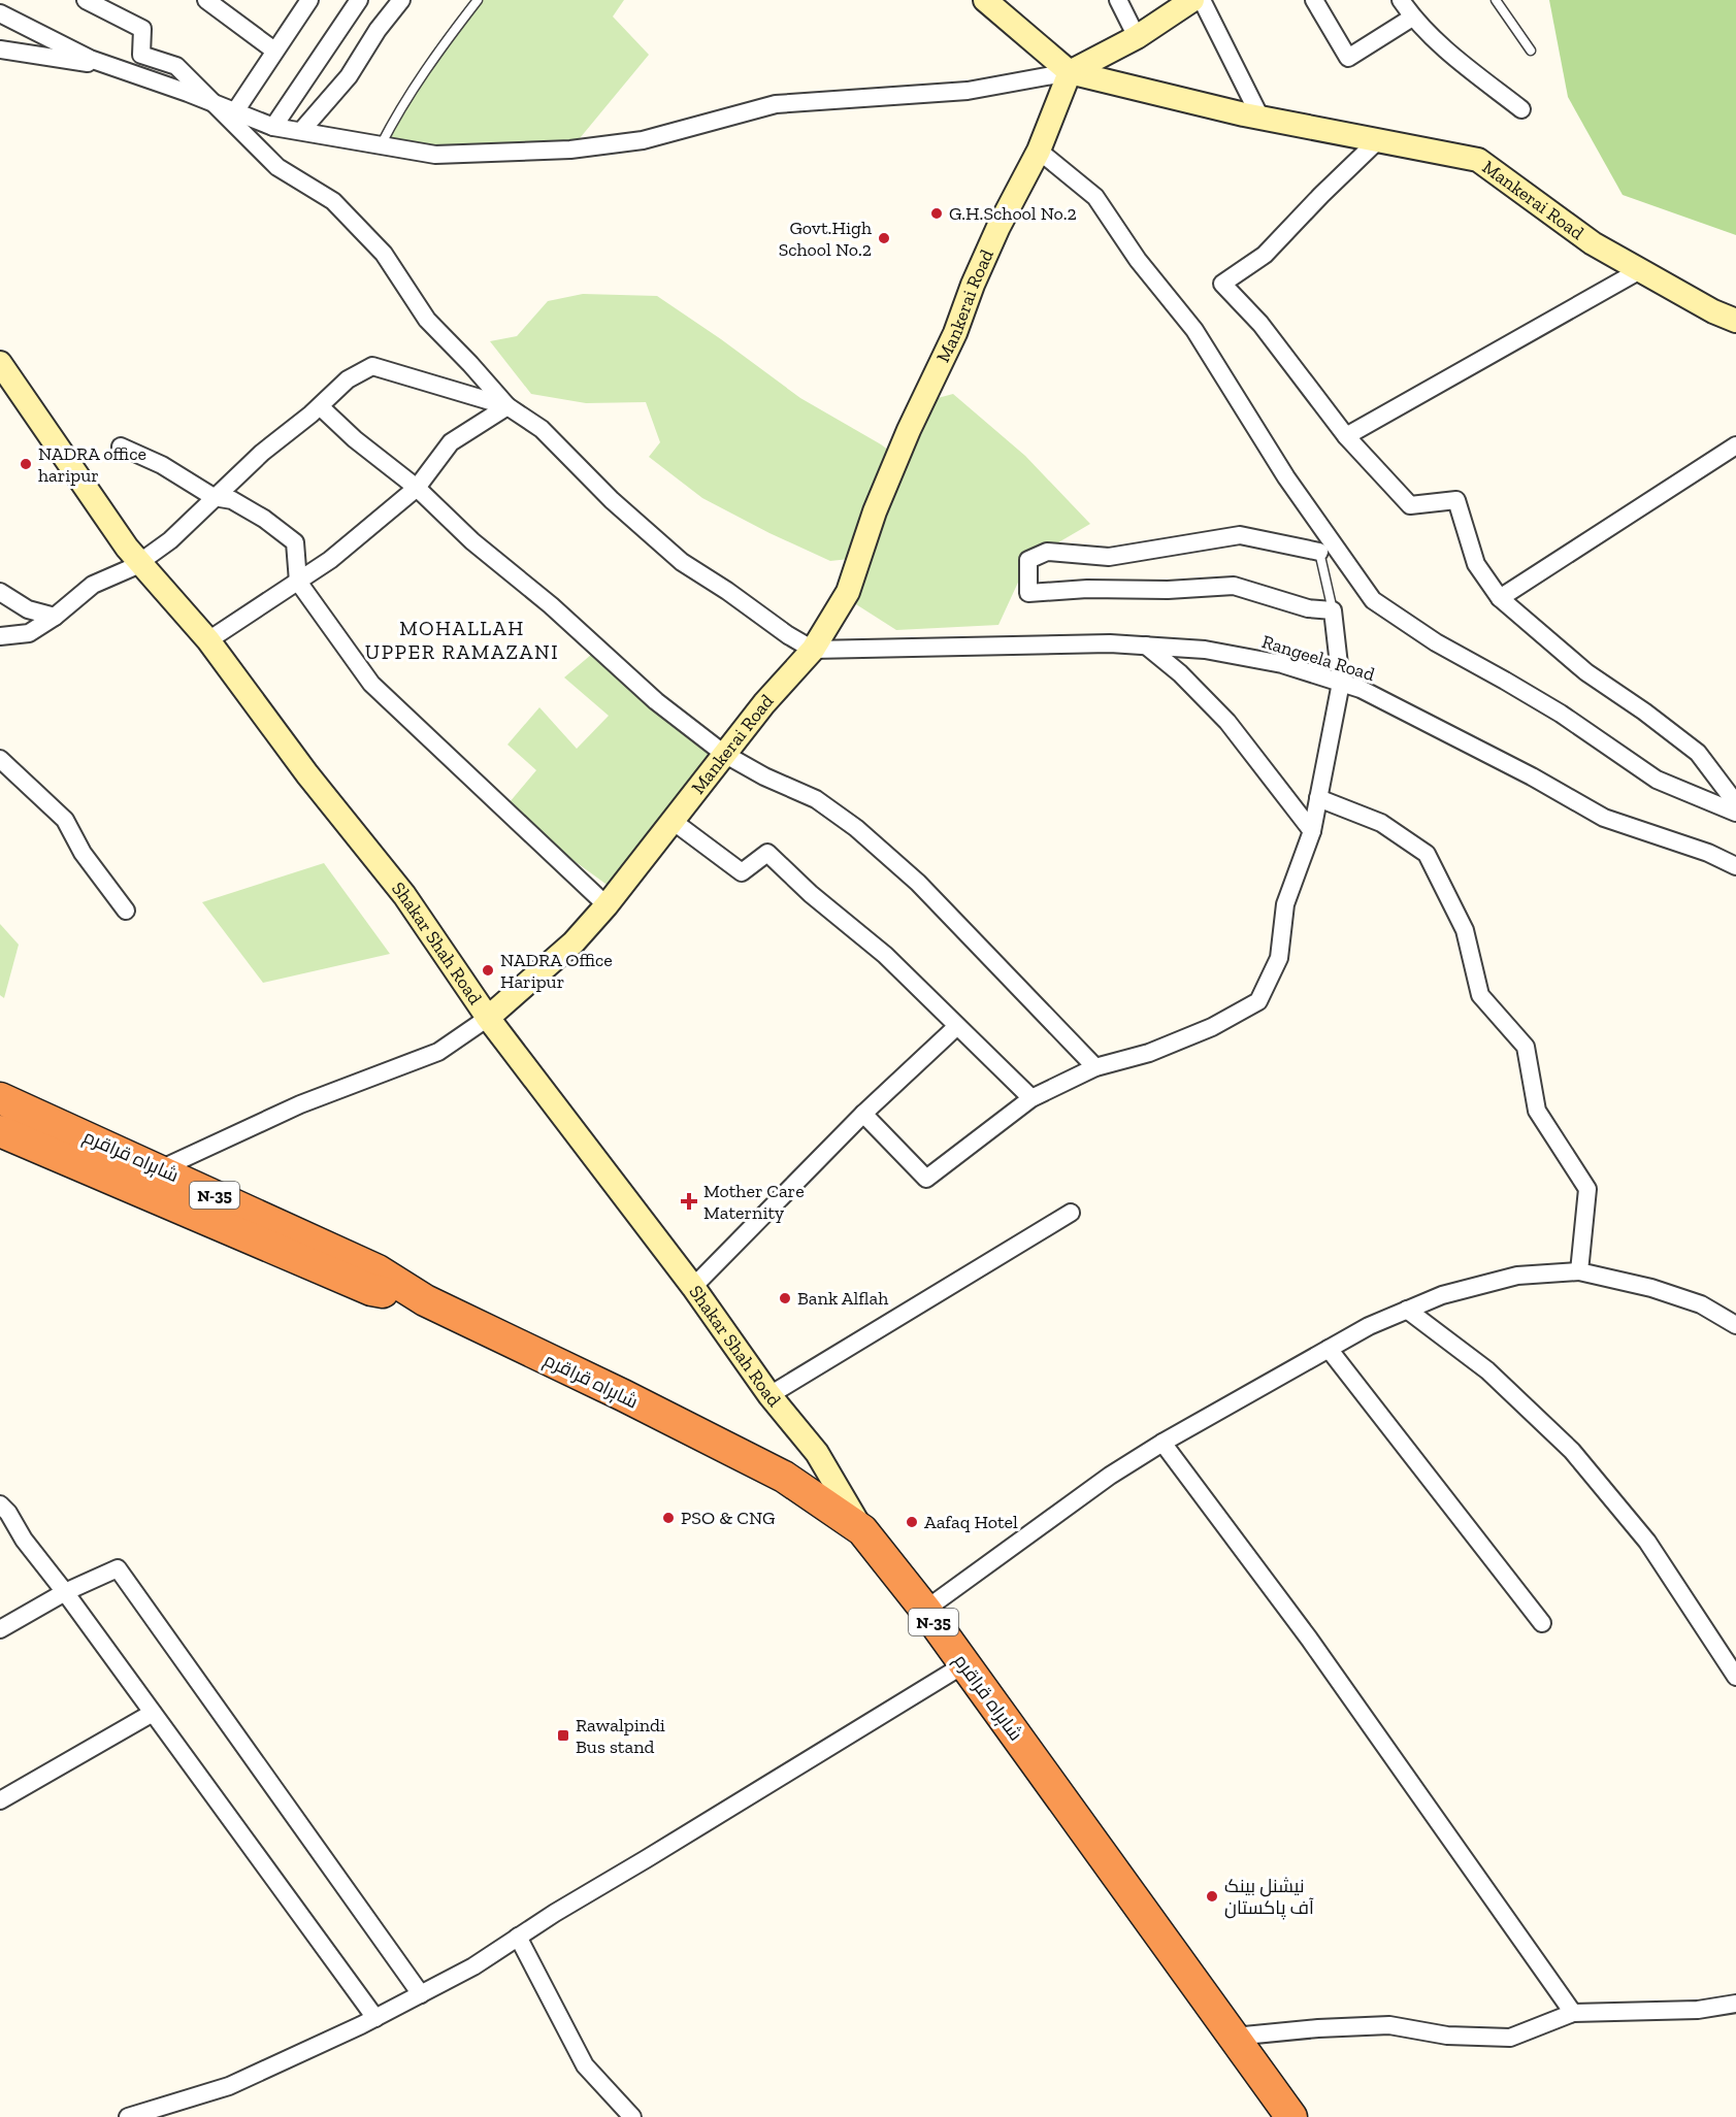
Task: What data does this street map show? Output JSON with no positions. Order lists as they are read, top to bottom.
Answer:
{
  "streets": {
    "highway": ["شاہراہ قراقرم", "N-35"],
    "street": ["Mankerai Road", "Rangeela Road", "Shakar Shah Road"]
  },
  "crossings": [
    ["Mankerai Road", "Rangeela Road"],
    ["Mankerai Road", "Shakar Shah Road"],
    ["Shakar Shah Road", "شاہراہ قراقرم"]
  ],
  "districts": ["MOHALLAH UPPER RAMAZANI"],
  "places": {
    "other": [
      "G.H.School No.2",
      "Govt.High School No.2",
      "NADRA office haripur",
      "NADRA Office Haripur",
      "Bank Alflah",
      "PSO & CNG",
      "Aafaq Hotel",
      "نیشنل بینک آف پاکستان"
    ],
    "health": ["Mother Care Maternity"],
    "transit": ["Rawalpindi Bus stand"]
  }
}
